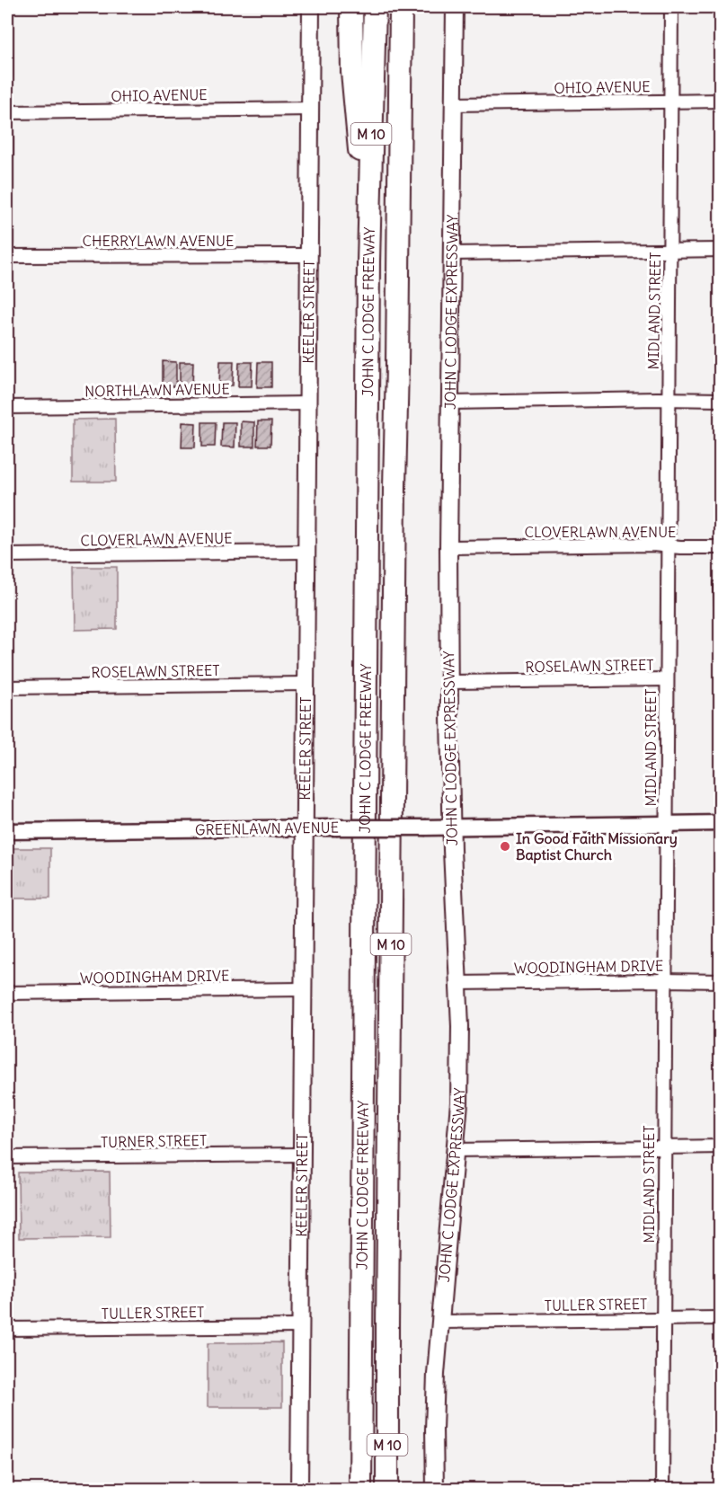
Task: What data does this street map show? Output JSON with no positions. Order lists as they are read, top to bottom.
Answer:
{
  "streets": {
    "highway": ["M 10", "JOHN C LODGE FREEWAY"],
    "main road": ["KEELER STREET", "JOHN C LODGE EXPRESSWAY"],
    "street": [
      "OHIO AVENUE",
      "CHERRYLAWN AVENUE",
      "MIDLAND STREET",
      "NORTHLAWN AVENUE",
      "CLOVERLAWN AVENUE",
      "ROSELAWN STREET",
      "GREENLAWN AVENUE",
      "WOODINGHAM DRIVE",
      "TURNER STREET",
      "TULLER STREET"
    ]
  },
  "crossings": [
    ["OHIO AVENUE", "MIDLAND STREET"],
    ["OHIO AVENUE", "KEELER STREET"],
    ["OHIO AVENUE", "JOHN C LODGE EXPRESSWAY"],
    ["CHERRYLAWN AVENUE", "KEELER STREET"],
    ["MIDLAND STREET", "CLOVERLAWN AVENUE"],
    ["MIDLAND STREET", "ROSELAWN STREET"],
    ["MIDLAND STREET", "GREENLAWN AVENUE"],
    ["MIDLAND STREET", "WOODINGHAM DRIVE"],
    ["MIDLAND STREET", "TULLER STREET"],
    ["KEELER STREET", "NORTHLAWN AVENUE"],
    ["KEELER STREET", "CLOVERLAWN AVENUE"],
    ["KEELER STREET", "ROSELAWN STREET"],
    ["KEELER STREET", "GREENLAWN AVENUE"],
    ["KEELER STREET", "WOODINGHAM DRIVE"],
    ["KEELER STREET", "TURNER STREET"],
    ["KEELER STREET", "TULLER STREET"],
    ["JOHN C LODGE EXPRESSWAY", "CLOVERLAWN AVENUE"],
    ["JOHN C LODGE EXPRESSWAY", "ROSELAWN STREET"],
    ["JOHN C LODGE EXPRESSWAY", "GREENLAWN AVENUE"],
    ["JOHN C LODGE EXPRESSWAY", "WOODINGHAM DRIVE"],
    ["JOHN C LODGE EXPRESSWAY", "TULLER STREET"]
  ],
  "places": ["In Good Faith Missionary Baptist Church"]
}
